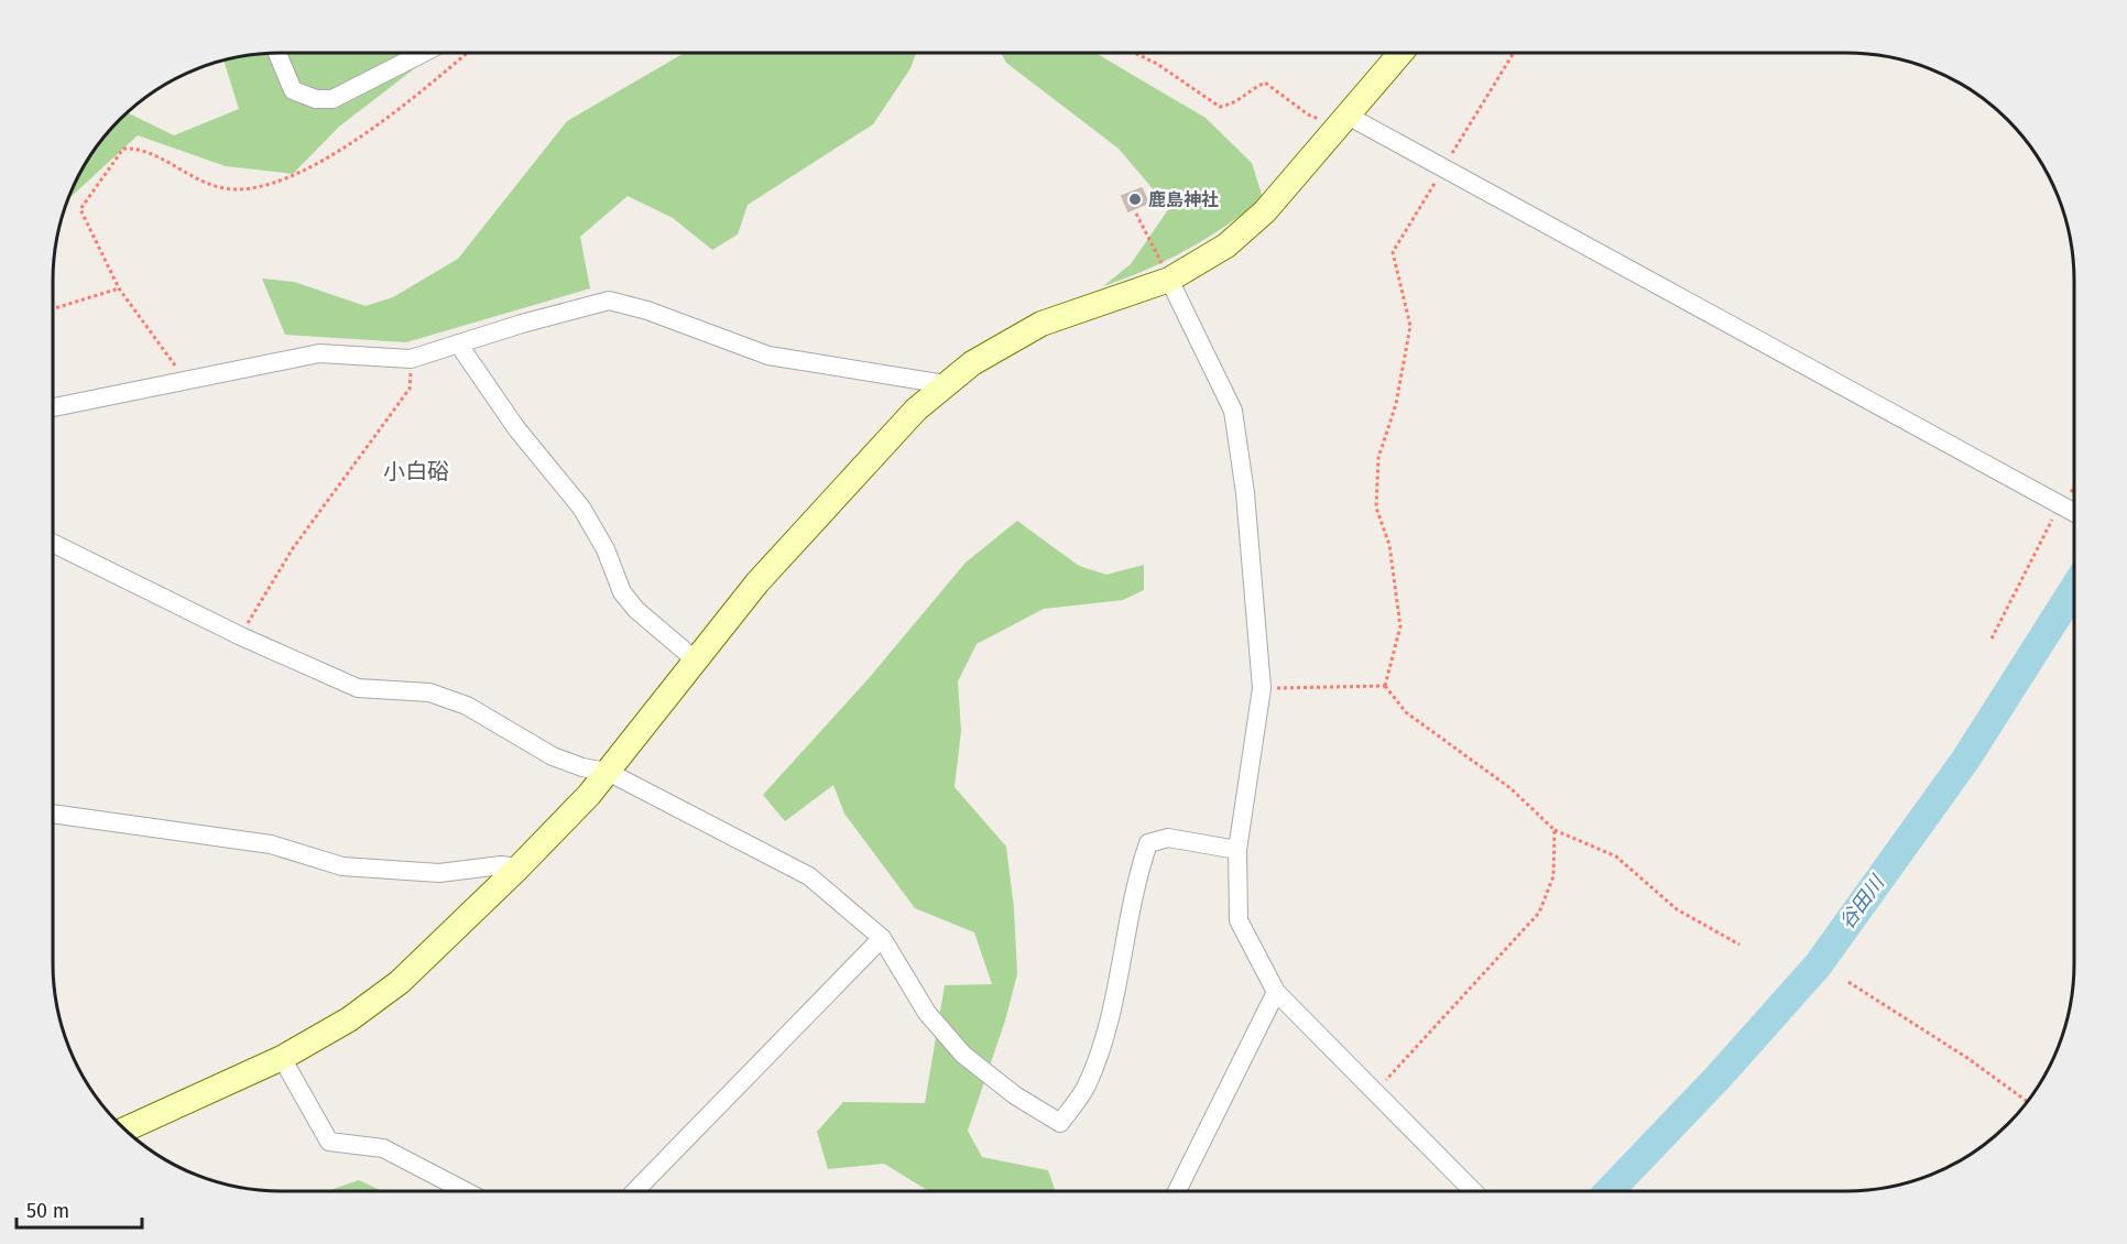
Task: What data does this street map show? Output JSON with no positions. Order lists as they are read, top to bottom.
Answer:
{
  "districts": ["小白硲"],
  "water": ["谷田川"],
  "places": ["鹿島神社"],
  "scale_bar": "50 m"
}
